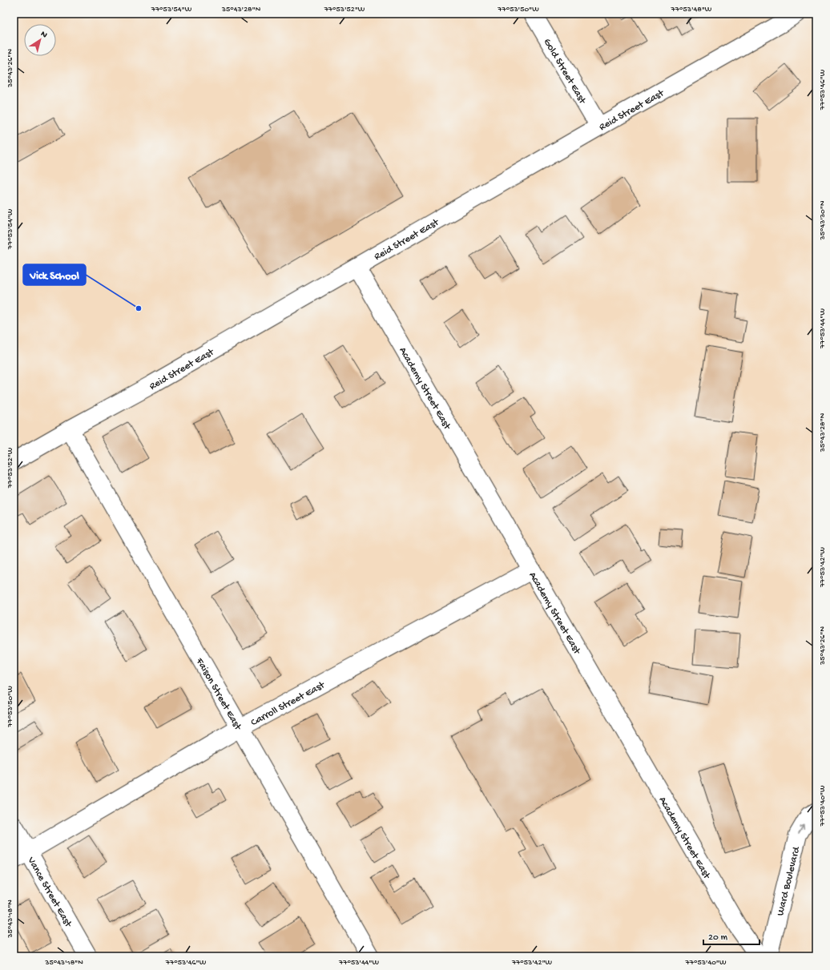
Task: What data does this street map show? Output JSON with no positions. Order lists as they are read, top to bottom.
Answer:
{
  "streets": {
    "street": [
      "Gold Street East",
      "Reid Street East",
      "Academy Street East",
      "Faison Street East",
      "Carroll Street East",
      "Ward Boulevard",
      "Vance Street East"
    ]
  },
  "crossings": [
    ["Gold Street East", "Reid Street East"],
    ["Reid Street East", "Academy Street East"],
    ["Reid Street East", "Faison Street East"],
    ["Academy Street East", "Carroll Street East"],
    ["Faison Street East", "Carroll Street East"],
    ["Carroll Street East", "Vance Street East"]
  ],
  "one_way": ["Ward Boulevard"],
  "places": ["Vick School"],
  "scale_bar": "20 m",
  "north": "top right",
  "coordinates": [
    "77°53'54\"W",
    "35°43'28\"N",
    "77°53'52\"W",
    "77°53'50\"W",
    "77°53'48\"W",
    "35°43'26\"N",
    "77°53'46\"W",
    "35°43'30\"N",
    "77°53'44\"W",
    "77°53'42\"W",
    "77°53'40\"W",
    "35°43'18\"N"
  ]
}
